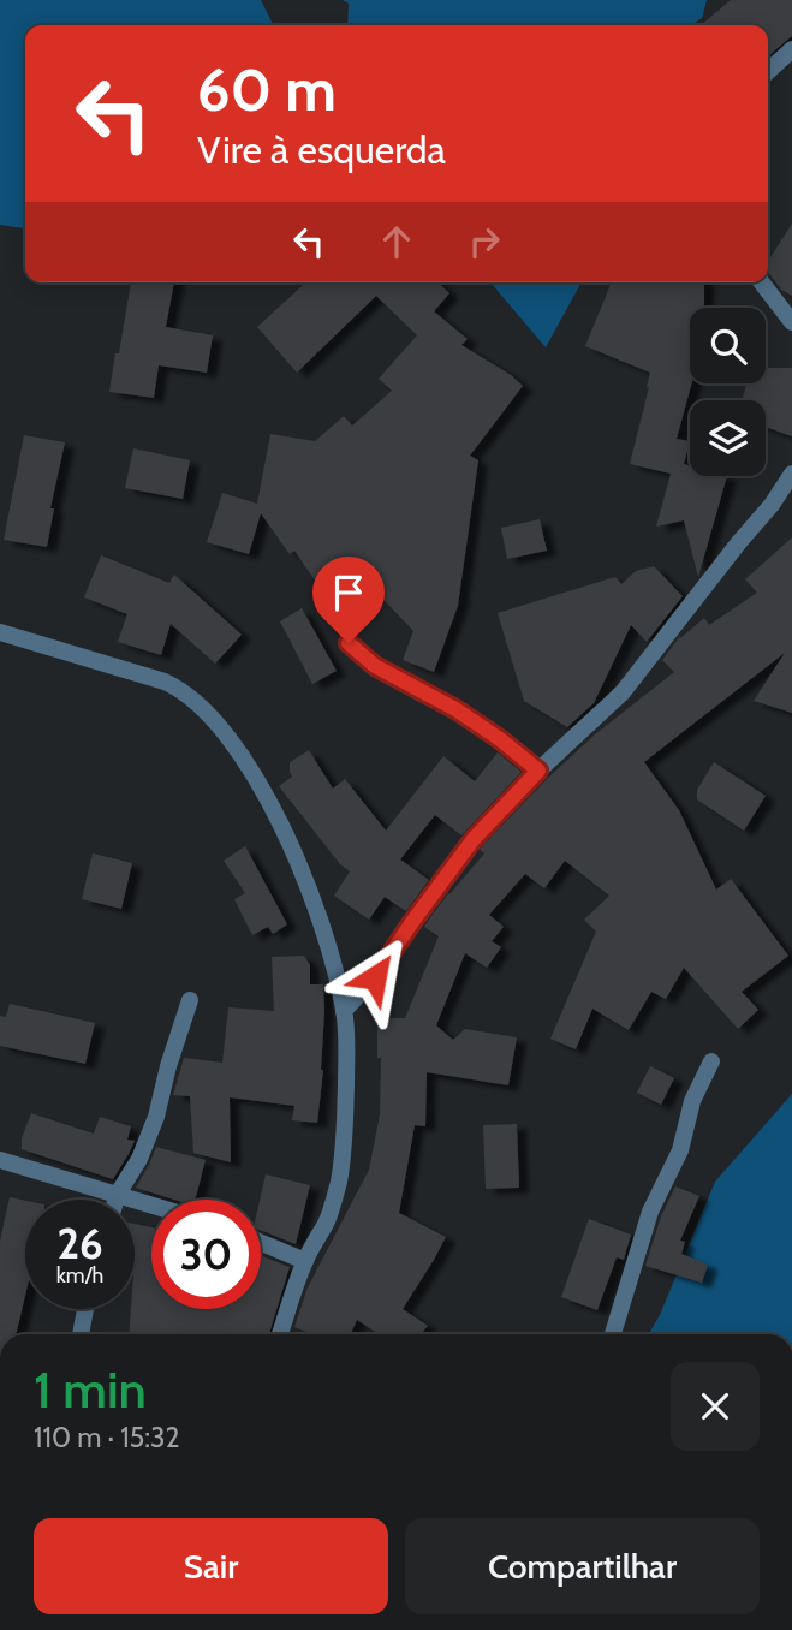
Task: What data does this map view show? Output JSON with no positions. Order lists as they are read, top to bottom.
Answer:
{
  "page": {
    "turn": ["60 m", "Vire à esquerda"],
    "speed": "26 km/h",
    "limit": "30",
    "heading": ["1 min", "110 m · 15:32"],
    "buttons": ["Sair", "Compartilhar"]
  }
}
